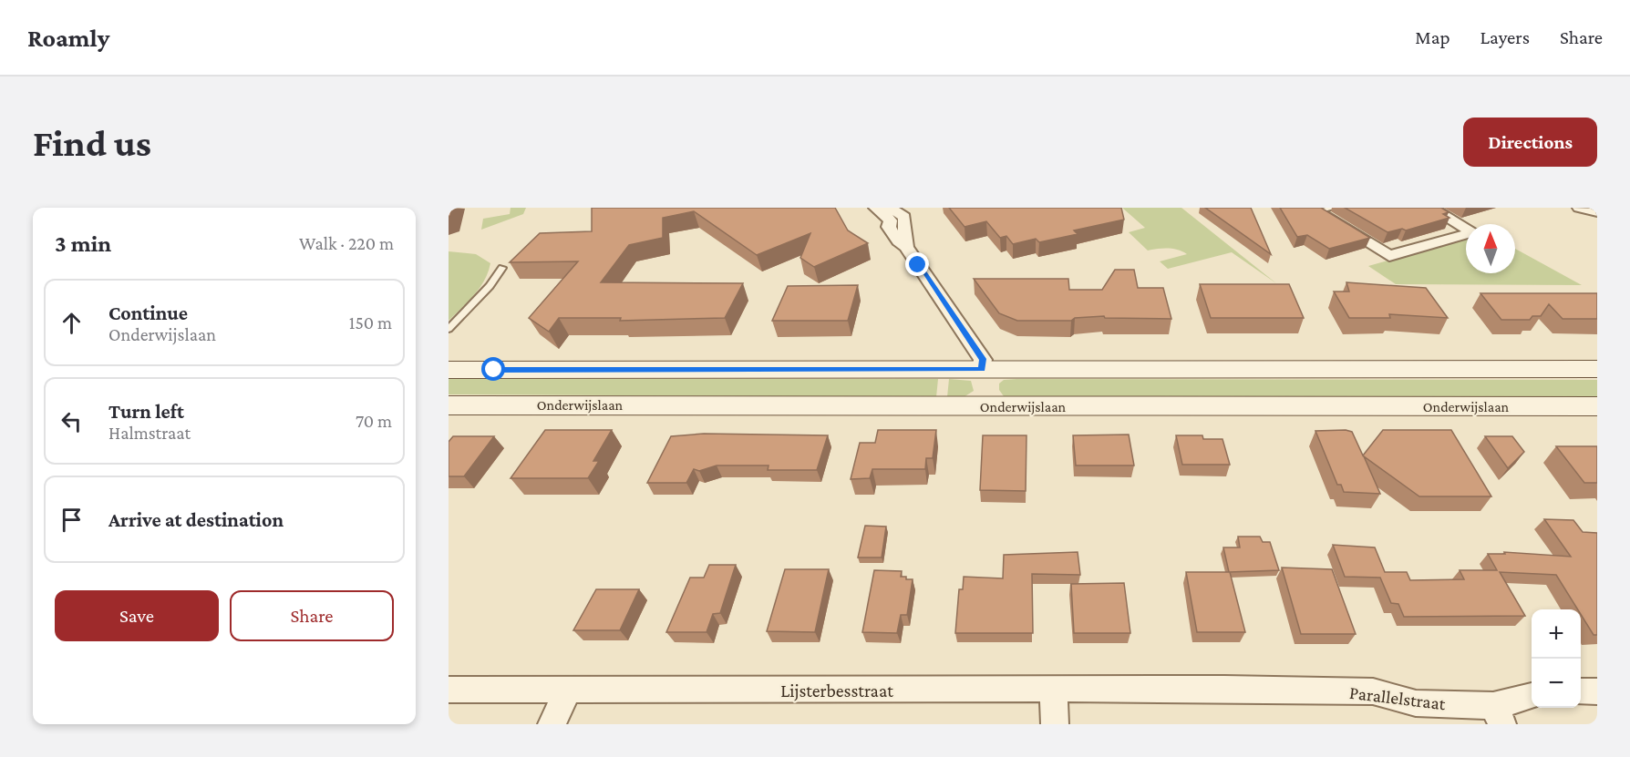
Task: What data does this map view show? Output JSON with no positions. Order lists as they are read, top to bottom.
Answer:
{
  "streets": {
    "main road": ["Onderwijslaan"],
    "street": ["Lijsterbesstraat", "Parallelstraat"]
  },
  "crossings": [
    ["Lijsterbesstraat", "Parallelstraat"]
  ],
  "north": "top",
  "page": {
    "header": "Roamly",
    "nav": ["Map", "Layers", "Share"],
    "buttons": [
      "Directions",
      ["Save", "Share"]
    ],
    "title": "Find us",
    "heading": ["3 min", "Walk · 220 m"],
    "list": [
      ["Continue", "Onderwijslaan", "150 m"],
      ["Turn left", "Halmstraat", "70 m"],
      "Arrive at destination"
    ],
    "map_buttons": ["+", "−"]
  }
}
